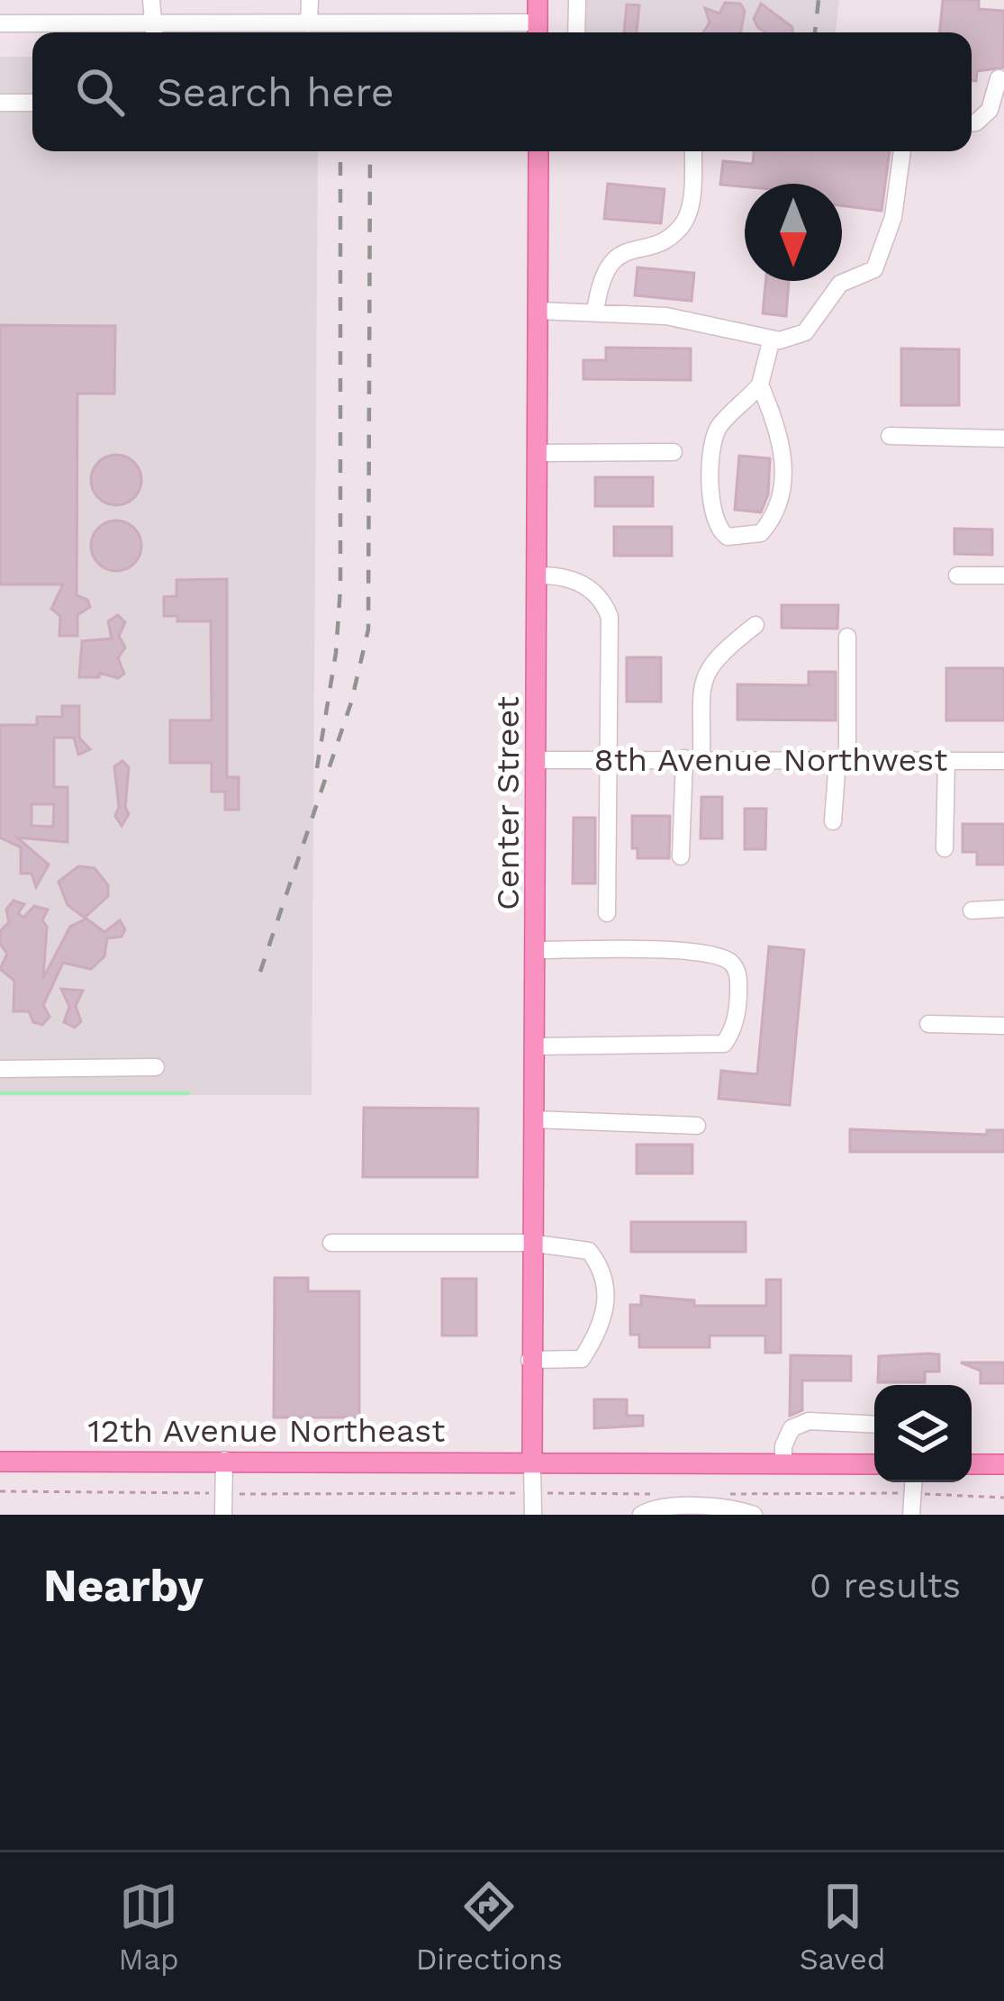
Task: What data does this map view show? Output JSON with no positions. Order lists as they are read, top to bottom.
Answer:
{
  "streets": {
    "main road": ["Center Street", "12th Avenue Northeast"],
    "street": ["8th Avenue Northwest"]
  },
  "crossings": [
    ["8th Avenue Northwest", "Center Street"],
    ["Center Street", "12th Avenue Northeast"]
  ],
  "north": "bottom",
  "page": {
    "search": "Search here",
    "heading": ["Nearby", "0 results"],
    "nav": ["Map", "Directions", "Saved"]
  }
}
